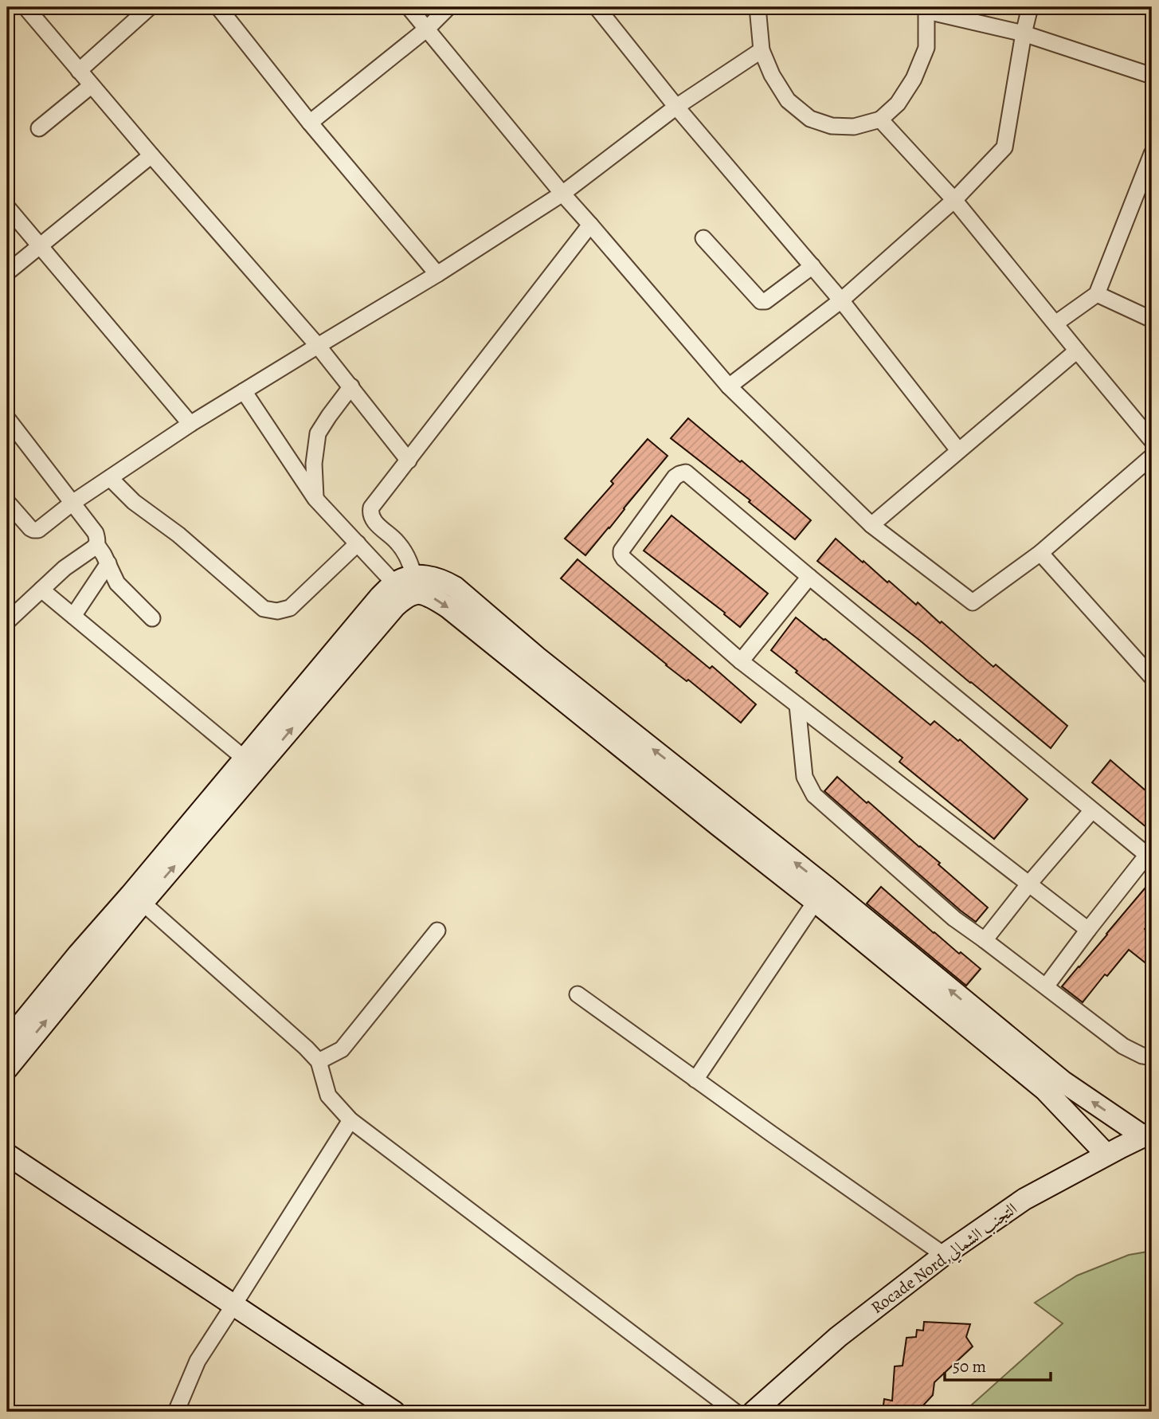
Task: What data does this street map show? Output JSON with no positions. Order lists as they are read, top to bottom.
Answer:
{
  "streets": {
    "street": ["Rocade Nord,التجنب الشمالي"]
  },
  "scale_bar": "50 m"
}
